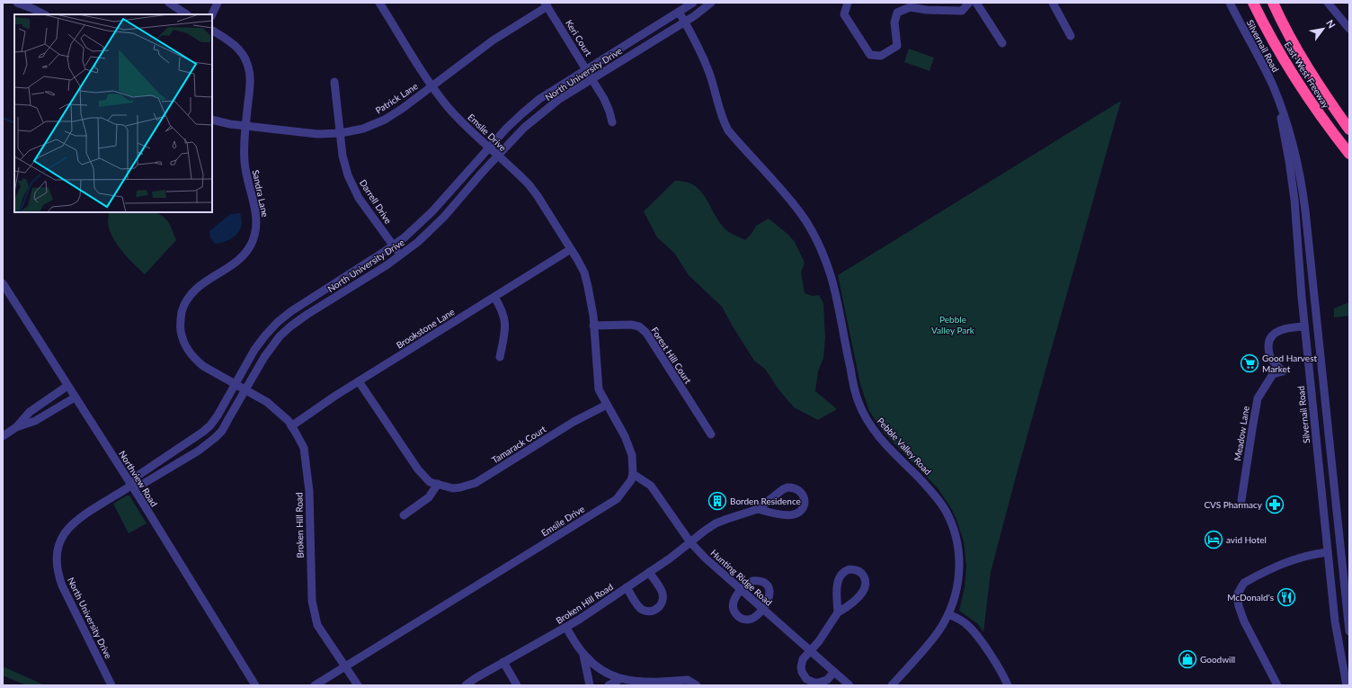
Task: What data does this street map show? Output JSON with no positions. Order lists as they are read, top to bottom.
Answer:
{
  "streets": {
    "highway": ["East-West Freeway"],
    "street": [
      "Keri Court",
      "Silvernail Road",
      "North University Drive",
      "Patrick Lane",
      "Emslie Drive",
      "Sandra Lane",
      "Darrell Drive",
      "Brookstone Lane",
      "Forest Hill Court",
      "Meadow Lane",
      "Tamarack Court",
      "Pebble Valley Road",
      "Northview Road",
      "Emsile Drive",
      "Broken Hill Road",
      "Hunting Ridge Road"
    ]
  },
  "crossings": [
    ["Keri Court", "North University Drive"],
    ["Keri Court", "Patrick Lane"],
    ["Silvernail Road", "Meadow Lane"],
    ["North University Drive", "Emslie Drive"],
    ["North University Drive", "Sandra Lane"],
    ["North University Drive", "Darrell Drive"],
    ["North University Drive", "Pebble Valley Road"],
    ["North University Drive", "Northview Road"],
    ["North University Drive", "Broken Hill Road"],
    ["Patrick Lane", "Emslie Drive"],
    ["Patrick Lane", "Sandra Lane"],
    ["Patrick Lane", "Darrell Drive"],
    ["Emslie Drive", "Brookstone Lane"],
    ["Emslie Drive", "Forest Hill Court"],
    ["Sandra Lane", "Broken Hill Road"],
    ["Brookstone Lane", "Tamarack Court"],
    ["Brookstone Lane", "Broken Hill Road"],
    ["Emsile Drive", "Broken Hill Road"],
    ["Emsile Drive", "Hunting Ridge Road"],
    ["Broken Hill Road", "Hunting Ridge Road"]
  ],
  "parks": ["Pebble Valley Park"],
  "places": {
    "supermarket": ["Good Harvest Market"],
    "building": ["Borden Residence"],
    "pharmacy": ["CVS Pharmacy"],
    "hotel": ["avid Hotel"],
    "restaurant": ["McDonald's"],
    "shop": ["Goodwill"]
  },
  "north": "top right"
}
